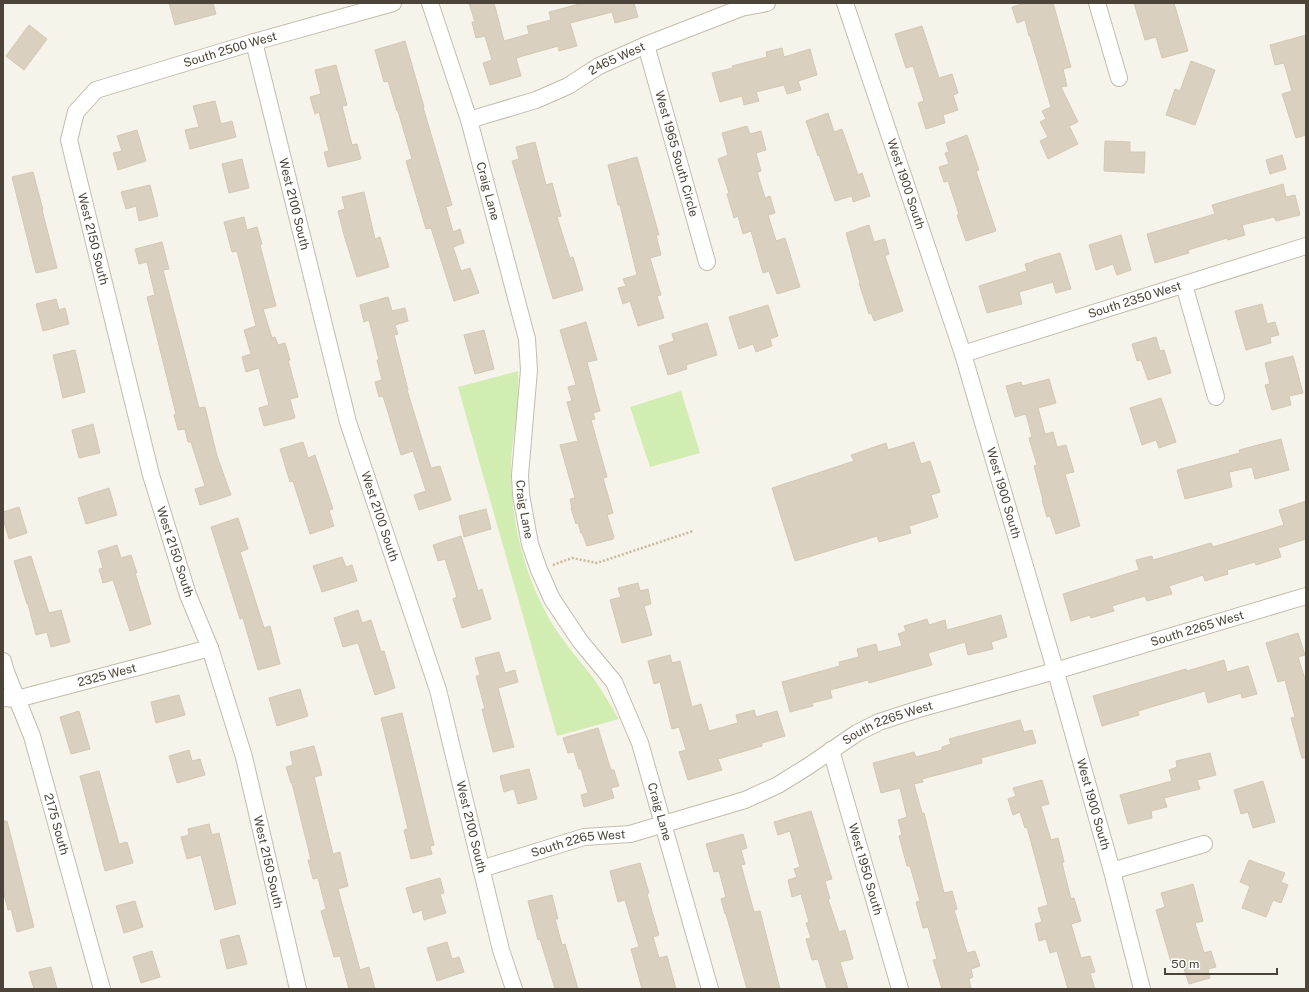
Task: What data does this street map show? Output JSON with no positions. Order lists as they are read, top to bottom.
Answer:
{
  "streets": {
    "street": [
      "South 2500 West",
      "2465 West",
      "West 1965 South Circle",
      "West 1900 South",
      "Craig Lane",
      "West 2100 South",
      "West 2150 South",
      "South 2350 West",
      "South 2265 West",
      "2325 West",
      "2175 South",
      "West 1950 South"
    ]
  },
  "crossings": [
    ["South 2500 West", "West 2100 South"],
    ["South 2500 West", "West 2150 South"],
    ["2465 West", "West 1965 South Circle"],
    ["2465 West", "Craig Lane"],
    ["West 1900 South", "South 2350 West"],
    ["West 1900 South", "South 2265 West"],
    ["Craig Lane", "South 2265 West"],
    ["West 2100 South", "South 2265 West"],
    ["West 2150 South", "2325 West"],
    ["South 2265 West", "West 1950 South"],
    ["2325 West", "2175 South"]
  ],
  "scale_bar": "50 m"
}
